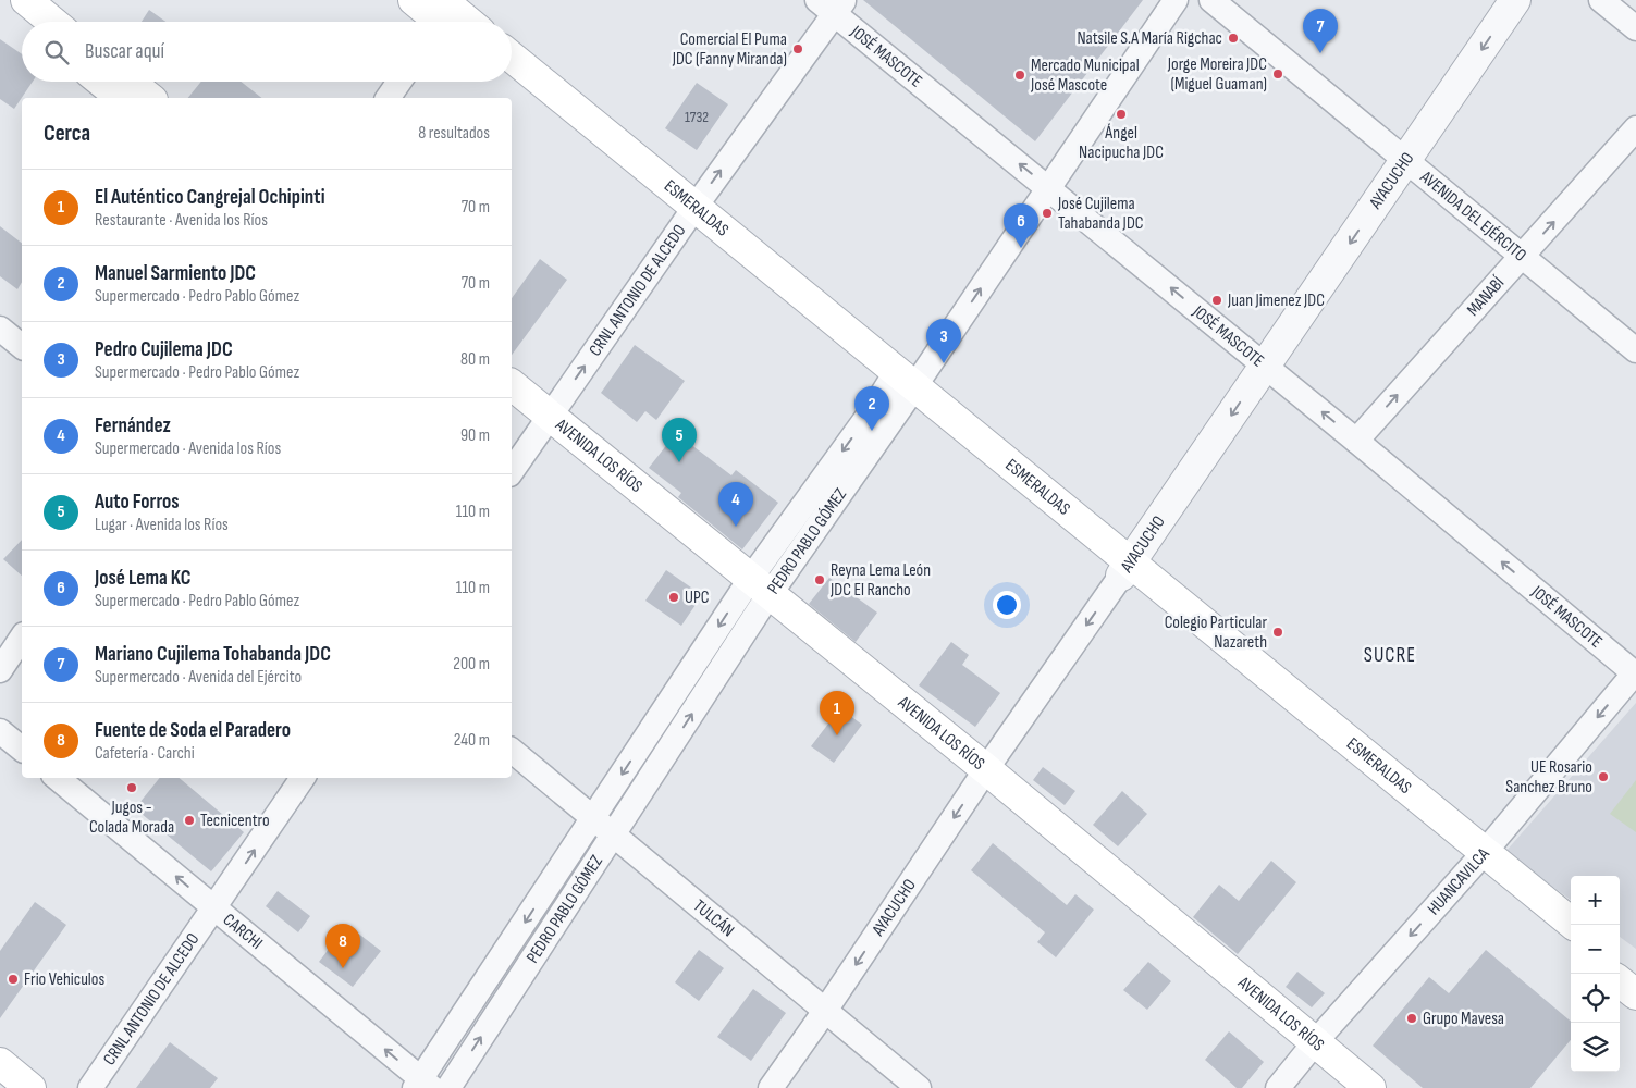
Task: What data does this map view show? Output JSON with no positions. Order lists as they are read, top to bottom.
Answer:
{
  "streets": {
    "main road": ["ESMERALDAS", "AVENIDA LOS RÍOS"],
    "street": [
      "JOSÉ MASCOTE",
      "AYACUCHO",
      "AVENIDA DEL EJÉRCITO",
      "CRNL ANTONIO DE ALCEDO",
      "MANABÍ",
      "PEDRO PABLO GÓMEZ",
      "HUANCAVILCA",
      "TULCÁN",
      "CARCHI"
    ]
  },
  "crossings": [
    ["JOSÉ MASCOTE", "AYACUCHO"],
    ["JOSÉ MASCOTE", "CRNL ANTONIO DE ALCEDO"],
    ["JOSÉ MASCOTE", "MANABÍ"],
    ["JOSÉ MASCOTE", "PEDRO PABLO GÓMEZ"],
    ["JOSÉ MASCOTE", "HUANCAVILCA"],
    ["AYACUCHO", "ESMERALDAS"],
    ["AYACUCHO", "AVENIDA DEL EJÉRCITO"],
    ["AYACUCHO", "AVENIDA LOS RÍOS"],
    ["AYACUCHO", "TULCÁN"],
    ["ESMERALDAS", "CRNL ANTONIO DE ALCEDO"],
    ["ESMERALDAS", "PEDRO PABLO GÓMEZ"],
    ["ESMERALDAS", "HUANCAVILCA"],
    ["AVENIDA DEL EJÉRCITO", "MANABÍ"],
    ["CRNL ANTONIO DE ALCEDO", "AVENIDA LOS RÍOS"],
    ["CRNL ANTONIO DE ALCEDO", "CARCHI"],
    ["AVENIDA LOS RÍOS", "PEDRO PABLO GÓMEZ"],
    ["AVENIDA LOS RÍOS", "HUANCAVILCA"],
    ["PEDRO PABLO GÓMEZ", "TULCÁN"],
    ["PEDRO PABLO GÓMEZ", "CARCHI"]
  ],
  "one_way": [
    "JOSÉ MASCOTE",
    "AYACUCHO",
    "CRNL ANTONIO DE ALCEDO",
    "MANABÍ",
    "HUANCAVILCA",
    "CARCHI"
  ],
  "districts": ["SUCRE"],
  "places": [
    "Natsile S.A María Rigchac",
    "Comercial El Puma JDC (Fanny Miranda)",
    "Jorge Moreira JDC (Miguel Guaman)",
    "Mercado Municipal José Mascote",
    "Ángel Nacipucha JDC",
    "José Cujilema Tahabanda JDC",
    "Juan Jimenez JDC",
    "Reyna Lema León JDC El Rancho",
    "UPC",
    "Colegio Particular Nazareth",
    "UE Rosario Sanchez Bruno",
    "Jugos - Colada Morada",
    "Tecnicentro",
    "Frio Vehiculos",
    "Grupo Mavesa"
  ],
  "house_numbers": ["1732"],
  "page": {
    "pins": [
      "7",
      "6",
      "3",
      "2",
      "5",
      "4",
      "1",
      "8"
    ],
    "search": "Buscar aquí",
    "heading": ["Cerca", "8 resultados"],
    "list": [
      {
        "mark": "1",
        "name": "El Auténtico Cangrejal Ochipinti",
        "note": "Restaurante · Avenida los Ríos",
        "value": "70 m"
      },
      {
        "mark": "2",
        "name": "Manuel Sarmiento JDC",
        "note": "Supermercado · Pedro Pablo Gómez",
        "value": "70 m"
      },
      {
        "mark": "3",
        "name": "Pedro Cujilema JDC",
        "note": "Supermercado · Pedro Pablo Gómez",
        "value": "80 m"
      },
      {
        "mark": "4",
        "name": "Fernández",
        "note": "Supermercado · Avenida los Ríos",
        "value": "90 m"
      },
      {
        "mark": "5",
        "name": "Auto Forros",
        "note": "Lugar · Avenida los Ríos",
        "value": "110 m"
      },
      {
        "mark": "6",
        "name": "José Lema KC",
        "note": "Supermercado · Pedro Pablo Gómez",
        "value": "110 m"
      },
      {
        "mark": "7",
        "name": "Mariano Cujilema Tohabanda JDC",
        "note": "Supermercado · Avenida del Ejército",
        "value": "200 m"
      },
      {
        "mark": "8",
        "name": "Fuente de Soda el Paradero",
        "note": "Cafetería · Carchi",
        "value": "240 m"
      }
    ],
    "map_buttons": ["+", "−"]
  }
}
